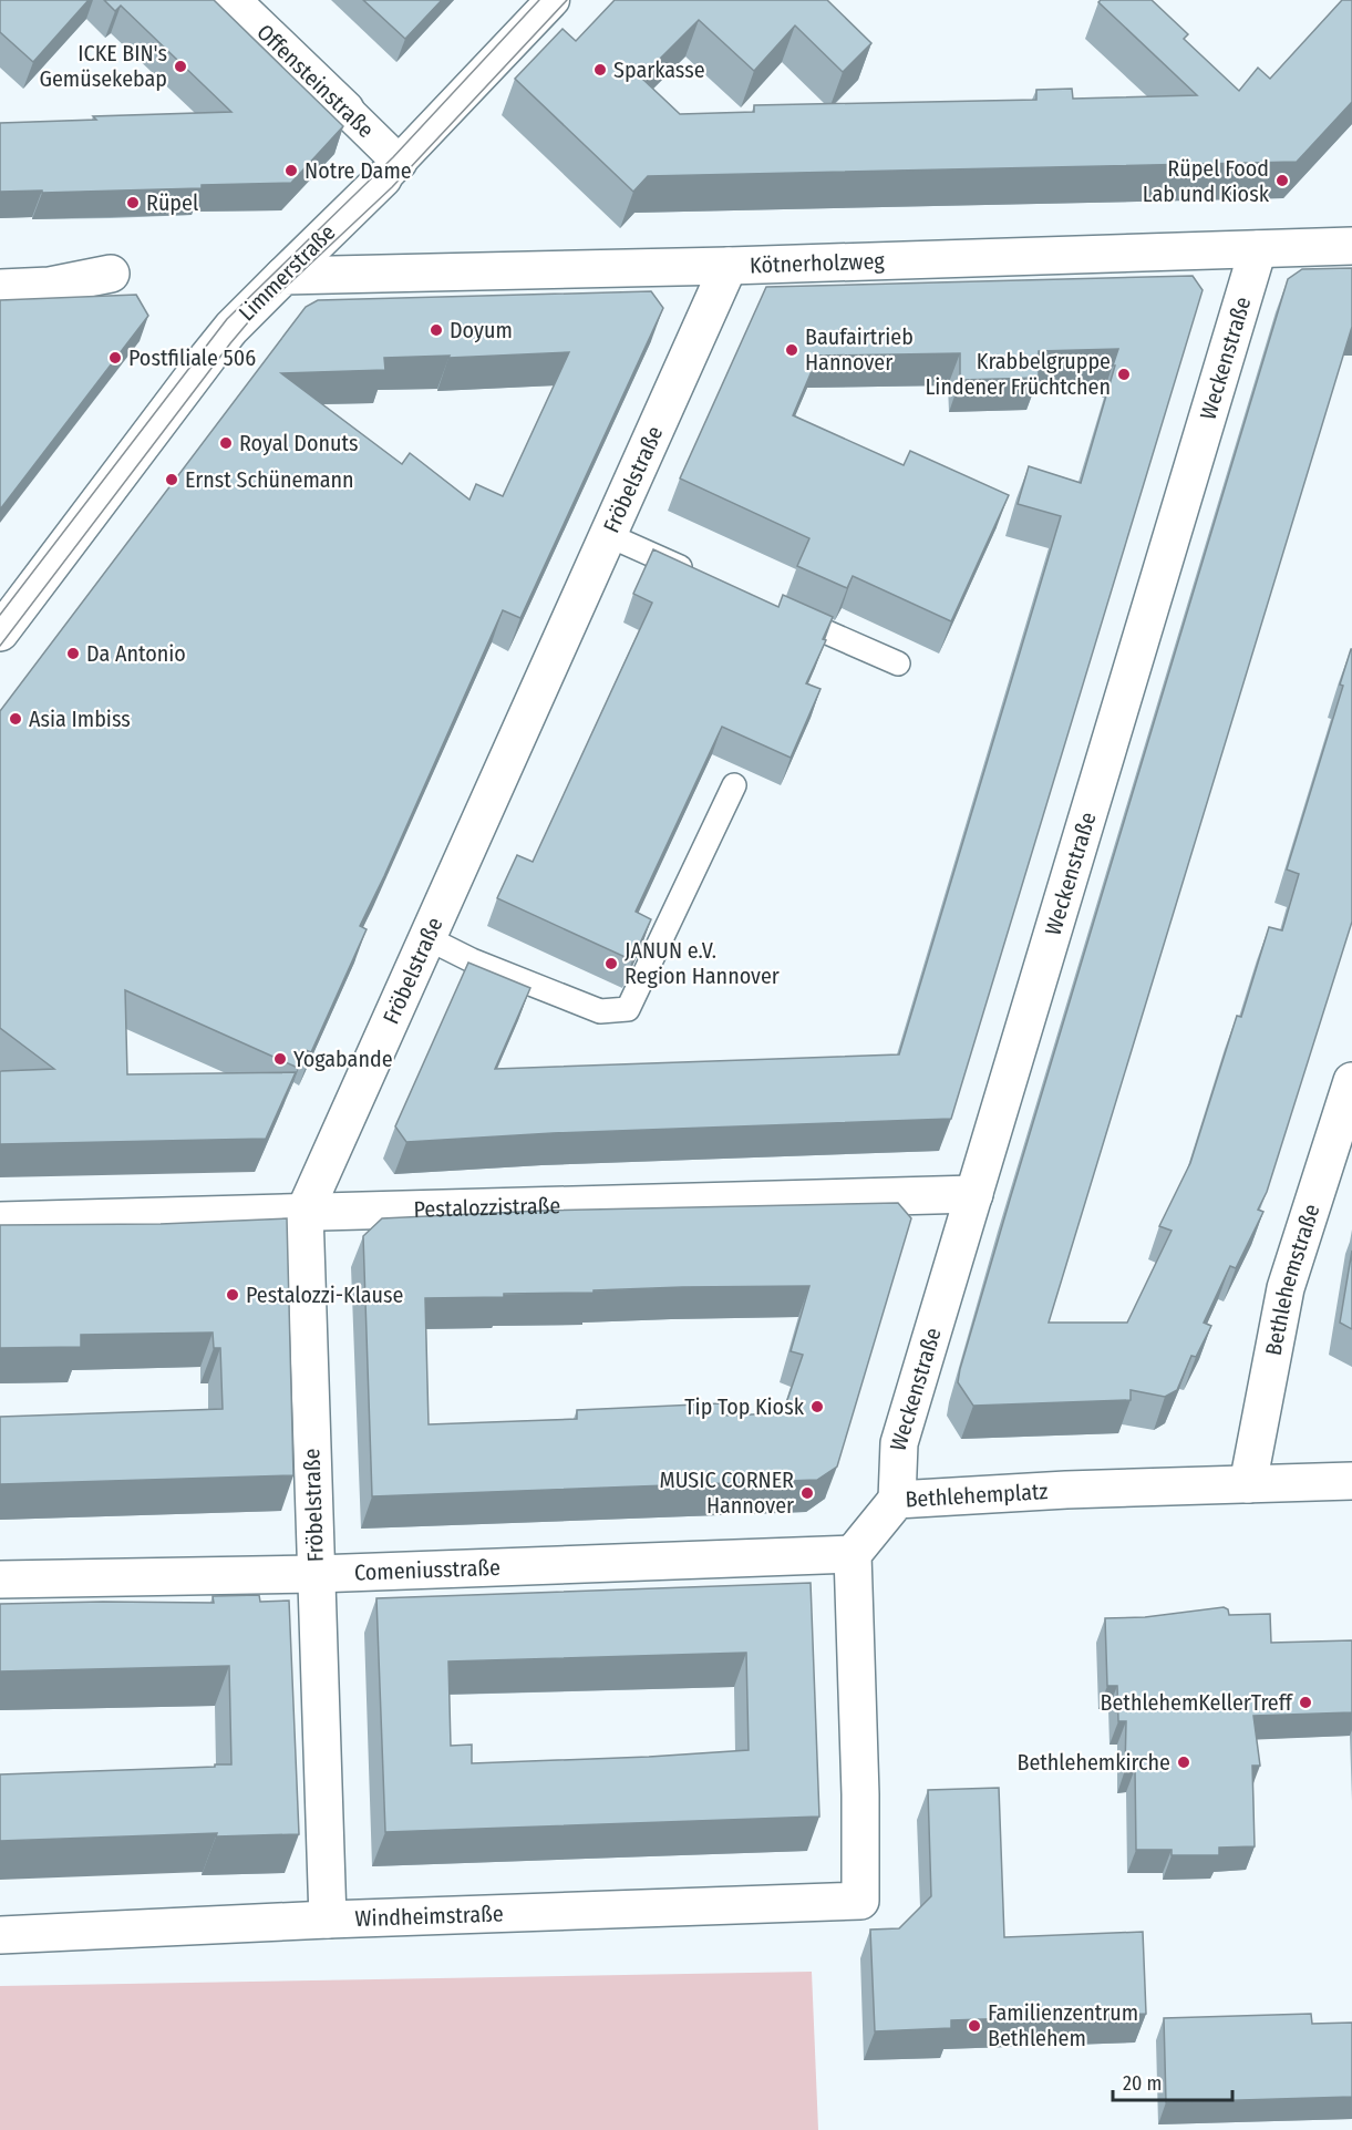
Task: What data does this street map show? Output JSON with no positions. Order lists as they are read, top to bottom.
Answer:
{
  "streets": {
    "street": [
      "Offensteinstraße",
      "Kötnerholzweg",
      "Limmerstraße",
      "Weckenstraße",
      "Fröbelstraße",
      "Pestalozzistraße",
      "Bethlehemstraße",
      "Bethlehemplatz",
      "Comeniusstraße",
      "Windheimstraße"
    ]
  },
  "crossings": [
    ["Offensteinstraße", "Limmerstraße"],
    ["Kötnerholzweg", "Limmerstraße"],
    ["Kötnerholzweg", "Weckenstraße"],
    ["Kötnerholzweg", "Fröbelstraße"],
    ["Weckenstraße", "Pestalozzistraße"],
    ["Weckenstraße", "Bethlehemplatz"],
    ["Fröbelstraße", "Pestalozzistraße"],
    ["Fröbelstraße", "Comeniusstraße"],
    ["Fröbelstraße", "Windheimstraße"],
    ["Bethlehemstraße", "Bethlehemplatz"],
    ["Bethlehemplatz", "Comeniusstraße"],
    ["Bethlehemplatz", "Windheimstraße"],
    ["Comeniusstraße", "Windheimstraße"]
  ],
  "places": [
    "ICKE BIN's Gemüsekebap",
    "Sparkasse",
    "Notre Dame",
    "Rüpel Food Lab und Kiosk",
    "Rüpel",
    "Doyum",
    "Baufairtrieb Hannover",
    "Postfiliale 506",
    "Krabbelgruppe Lindener Früchtchen",
    "Royal Donuts",
    "Ernst Schünemann",
    "Da Antonio",
    "Asia Imbiss",
    "JANUN e.V. Region Hannover",
    "Yogabande",
    "Pestalozzi-Klause",
    "Tip Top Kiosk",
    "MUSIC CORNER Hannover",
    "BethlehemKellerTreff",
    "Bethlehemkirche",
    "Familienzentrum Bethlehem"
  ],
  "scale_bar": "20 m"
}
